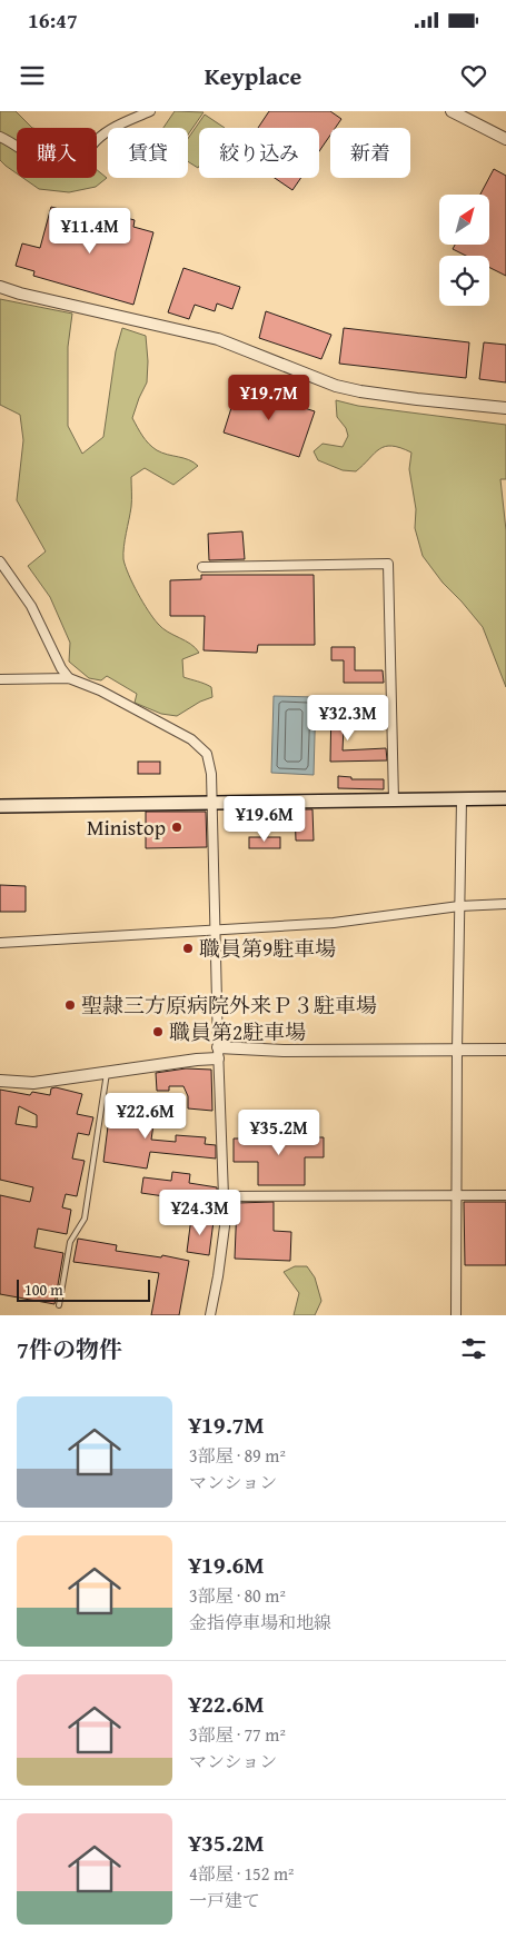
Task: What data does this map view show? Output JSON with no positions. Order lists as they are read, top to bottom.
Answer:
{
  "places": [
    "Ministop",
    "職員第9駐車場",
    "聖隷三方原病院外来Ｐ３駐車場",
    "職員第2駐車場"
  ],
  "scale_bar": "100 m",
  "north": "top right",
  "page": {
    "status": "16:47",
    "header": "Keyplace",
    "chip": [
      "購入",
      "賃貸",
      "絞り込み",
      "新着"
    ],
    "price": [
      "¥11.4M",
      "¥19.7M",
      "¥32.3M",
      "¥19.6M",
      "¥22.6M",
      "¥35.2M",
      "¥24.3M"
    ],
    "scale": "100 m",
    "heading": "7件の物件",
    "list": [
      {
        "name": "¥19.7M",
        "note": "3部屋 · 89 m² · マンション"
      },
      {
        "name": "¥19.6M",
        "note": "3部屋 · 80 m² · 金指停車場和地線"
      },
      {
        "name": "¥22.6M",
        "note": "3部屋 · 77 m² · マンション"
      },
      {
        "name": "¥35.2M",
        "note": "4部屋 · 152 m² · 一戸建て"
      }
    ]
  }
}
